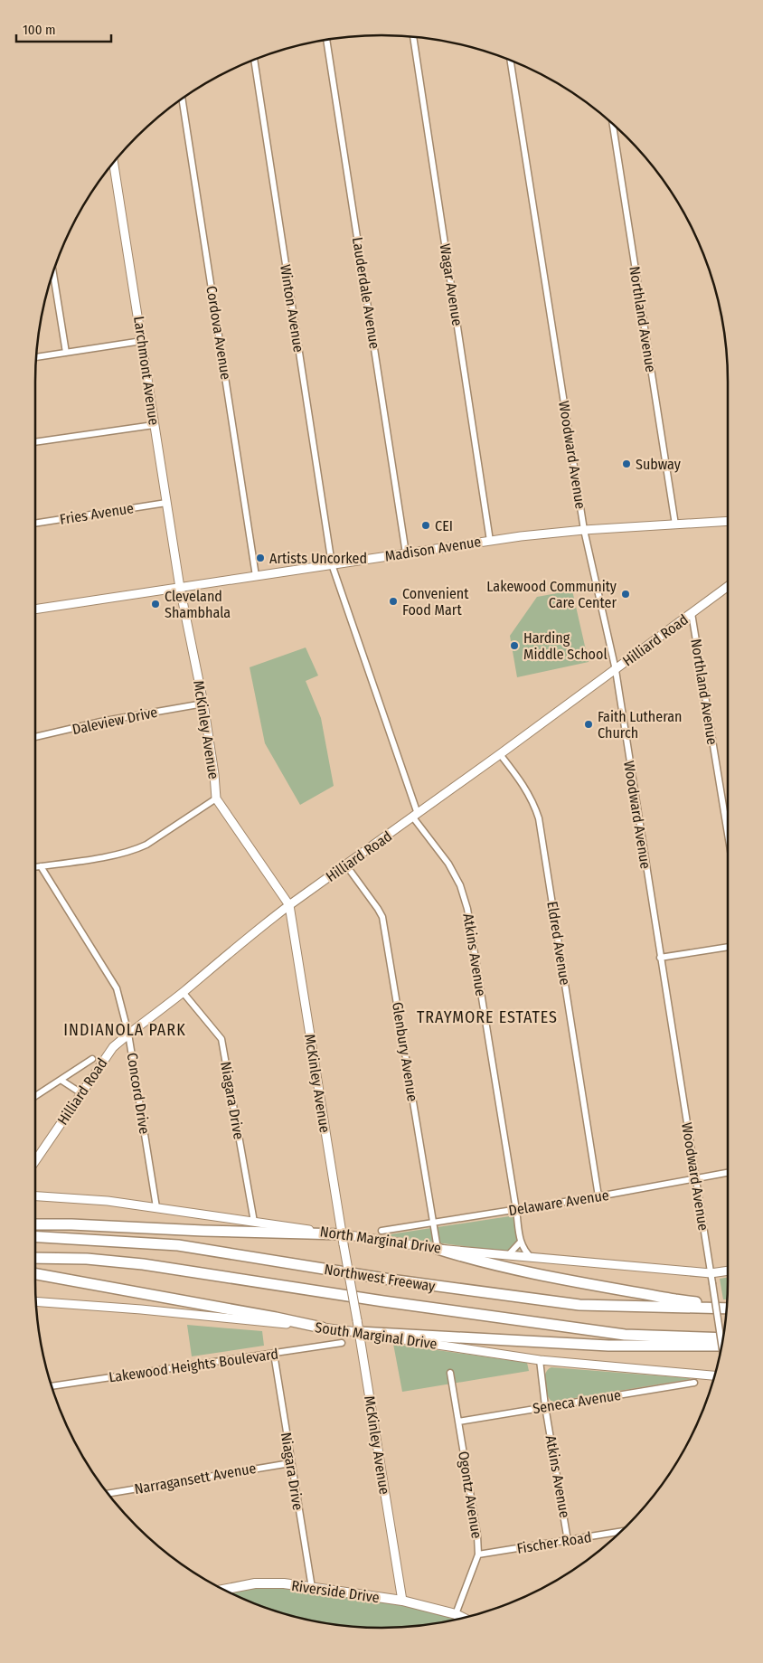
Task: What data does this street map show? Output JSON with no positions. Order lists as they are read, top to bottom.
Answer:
{
  "streets": {
    "highway": ["Northwest Freeway"],
    "main road": [
      "Larchmont Avenue",
      "Madison Avenue",
      "Hilliard Road",
      "McKinley Avenue",
      "North Marginal Drive",
      "South Marginal Drive",
      "Riverside Drive"
    ],
    "street": [
      "Wagar Avenue",
      "Lauderdale Avenue",
      "Winton Avenue",
      "Northland Avenue",
      "Cordova Avenue",
      "Woodward Avenue",
      "Fries Avenue",
      "Daleview Drive",
      "Eldred Avenue",
      "Atkins Avenue",
      "Glenbury Avenue",
      "Concord Drive",
      "Niagara Drive",
      "Delaware Avenue",
      "Lakewood Heights Boulevard",
      "Seneca Avenue",
      "Narragansett Avenue",
      "Ogontz Avenue",
      "Fischer Road"
    ]
  },
  "crossings": [
    ["Wagar Avenue", "Madison Avenue"],
    ["Lauderdale Avenue", "Madison Avenue"],
    ["Winton Avenue", "Madison Avenue"],
    ["Winton Avenue", "Atkins Avenue"],
    ["Northland Avenue", "Madison Avenue"],
    ["Northland Avenue", "Hilliard Road"],
    ["Cordova Avenue", "Madison Avenue"],
    ["Larchmont Avenue", "Fries Avenue"],
    ["Larchmont Avenue", "Madison Avenue"],
    ["Larchmont Avenue", "McKinley Avenue"],
    ["Woodward Avenue", "Madison Avenue"],
    ["Woodward Avenue", "Hilliard Road"],
    ["Woodward Avenue", "Delaware Avenue"],
    ["Woodward Avenue", "North Marginal Drive"],
    ["Madison Avenue", "McKinley Avenue"],
    ["Madison Avenue", "Atkins Avenue"],
    ["Hilliard Road", "McKinley Avenue"],
    ["Hilliard Road", "Eldred Avenue"],
    ["Hilliard Road", "Atkins Avenue"],
    ["Hilliard Road", "Glenbury Avenue"],
    ["Hilliard Road", "Concord Drive"],
    ["Hilliard Road", "Niagara Drive"],
    ["Daleview Drive", "McKinley Avenue"],
    ["McKinley Avenue", "North Marginal Drive"],
    ["McKinley Avenue", "South Marginal Drive"],
    ["McKinley Avenue", "Riverside Drive"],
    ["Eldred Avenue", "Delaware Avenue"],
    ["Atkins Avenue", "Delaware Avenue"],
    ["Atkins Avenue", "North Marginal Drive"],
    ["Atkins Avenue", "South Marginal Drive"],
    ["Atkins Avenue", "Seneca Avenue"],
    ["Atkins Avenue", "Fischer Road"],
    ["Glenbury Avenue", "Delaware Avenue"],
    ["Glenbury Avenue", "North Marginal Drive"],
    ["Concord Drive", "North Marginal Drive"],
    ["Niagara Drive", "North Marginal Drive"],
    ["Niagara Drive", "Lakewood Heights Boulevard"],
    ["Niagara Drive", "Narragansett Avenue"],
    ["Niagara Drive", "Riverside Drive"],
    ["Seneca Avenue", "Ogontz Avenue"],
    ["Ogontz Avenue", "Fischer Road"],
    ["Ogontz Avenue", "Riverside Drive"]
  ],
  "districts": ["TRAYMORE ESTATES", "INDIANOLA PARK"],
  "places": [
    "Subway",
    "CEI",
    "Artists Uncorked",
    "Lakewood Community Care Center",
    "Convenient Food Mart",
    "Cleveland Shambhala",
    "Harding Middle School",
    "Faith Lutheran Church"
  ],
  "scale_bar": "100 m"
}
